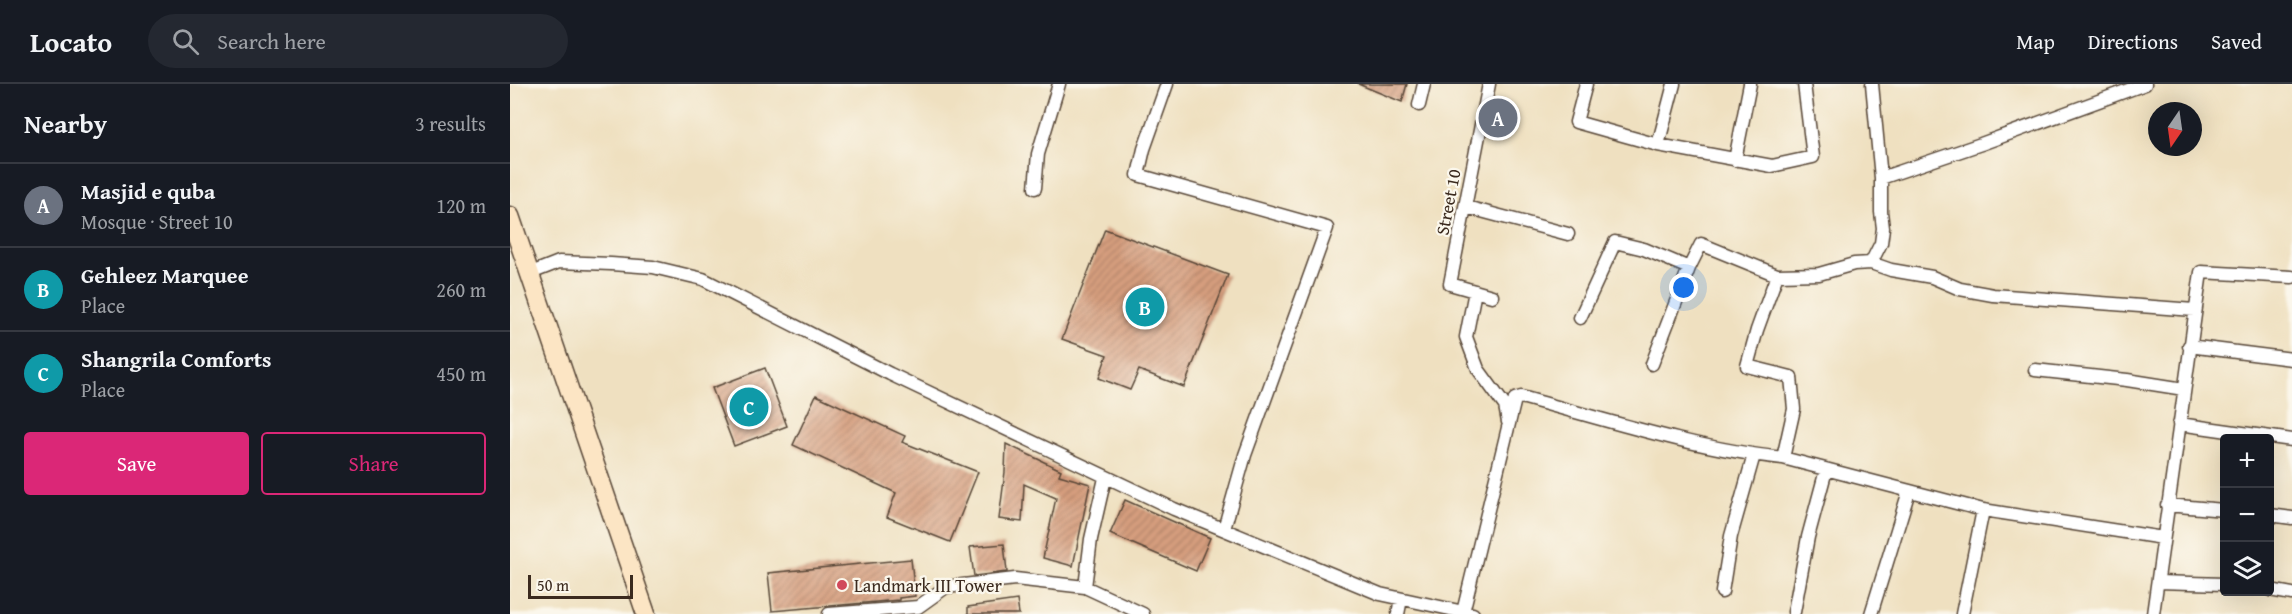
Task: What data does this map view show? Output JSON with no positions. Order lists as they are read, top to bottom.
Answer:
{
  "streets": {
    "street": ["Street 10"]
  },
  "places": ["Landmark III Tower"],
  "scale_bar": "50 m",
  "north": "bottom",
  "page": {
    "header": "Locato",
    "search": "Search here",
    "nav": ["Map", "Directions", "Saved"],
    "heading": ["Nearby", "3 results"],
    "pins": ["A", "B", "C"],
    "list": [
      {
        "mark": "A",
        "name": "Masjid e quba",
        "note": "Mosque · Street 10",
        "value": "120 m"
      },
      {
        "mark": "B",
        "name": "Gehleez Marquee",
        "note": "Place",
        "value": "260 m"
      },
      {
        "mark": "C",
        "name": "Shangrila Comforts",
        "note": "Place",
        "value": "450 m"
      }
    ],
    "buttons": ["Save", "Share"],
    "map_buttons": ["+", "−"],
    "scale": "50 m"
  }
}
